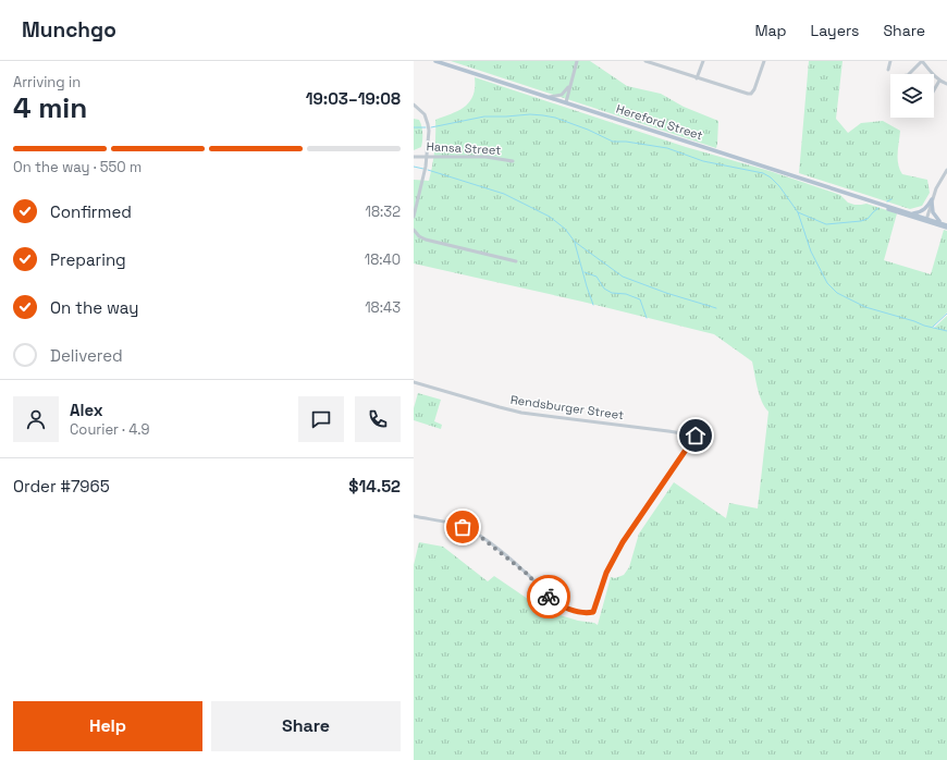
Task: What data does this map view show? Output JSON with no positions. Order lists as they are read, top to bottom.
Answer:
{
  "streets": {
    "main road": ["Hereford Street"],
    "street": ["Hansa Street", "Rendsburger Street"]
  },
  "page": {
    "header": "Munchgo",
    "nav": ["Map", "Layers", "Share"],
    "heading": ["4 min", "Arriving in", "19:03–19:08"],
    "panel": [
      "Alex",
      "Courier · 4.9",
      "Order #7965",
      "$14.52"
    ],
    "bar": "On the way · 550 m",
    "list": [
      ["Confirmed", "18:32"],
      ["Preparing", "18:40"],
      ["On the way", "18:43"],
      "Delivered"
    ],
    "buttons": ["Help", "Share"]
  }
}
